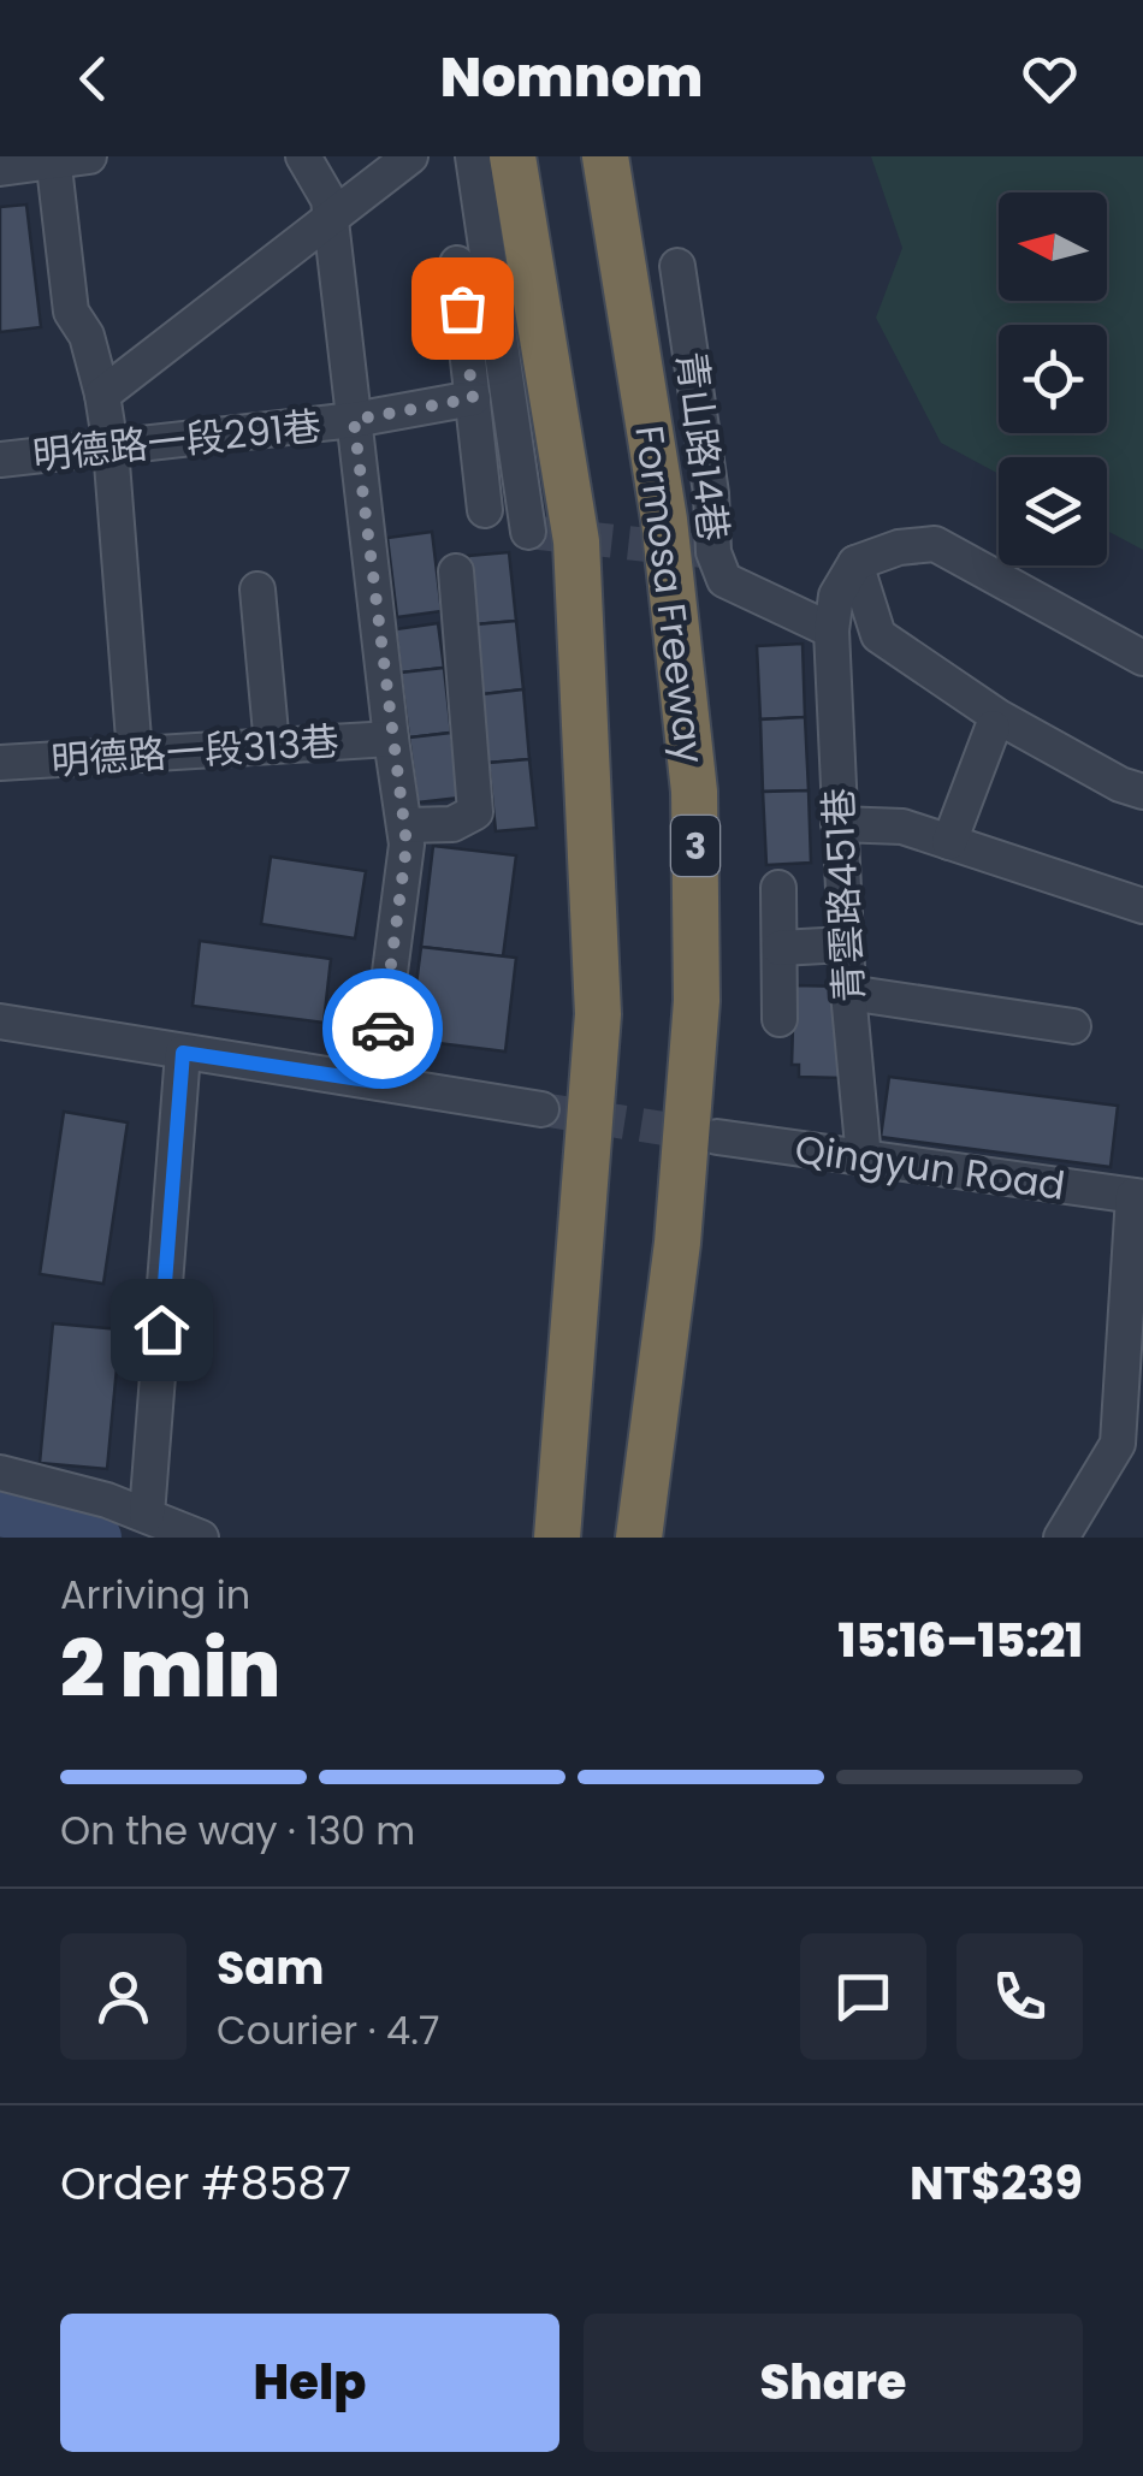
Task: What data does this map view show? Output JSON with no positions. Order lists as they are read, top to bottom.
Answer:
{
  "streets": {
    "highway": ["Formosa Freeway", "3"],
    "street": [
      "明德路一段291巷",
      "青山路14巷",
      "明德路一段313巷",
      "青雲路451巷",
      "Qingyun Road"
    ]
  },
  "crossings": [
    ["青山路14巷", "青雲路451巷"],
    ["青雲路451巷", "Qingyun Road"]
  ],
  "north": "left",
  "page": {
    "header": "Nomnom",
    "heading": ["2 min", "Arriving in", "15:16–15:21"],
    "panel": [
      "Sam",
      "Courier · 4.7",
      "Order #8587",
      "NT$239"
    ],
    "bar": "On the way · 130 m",
    "buttons": ["Help", "Share"]
  }
}
